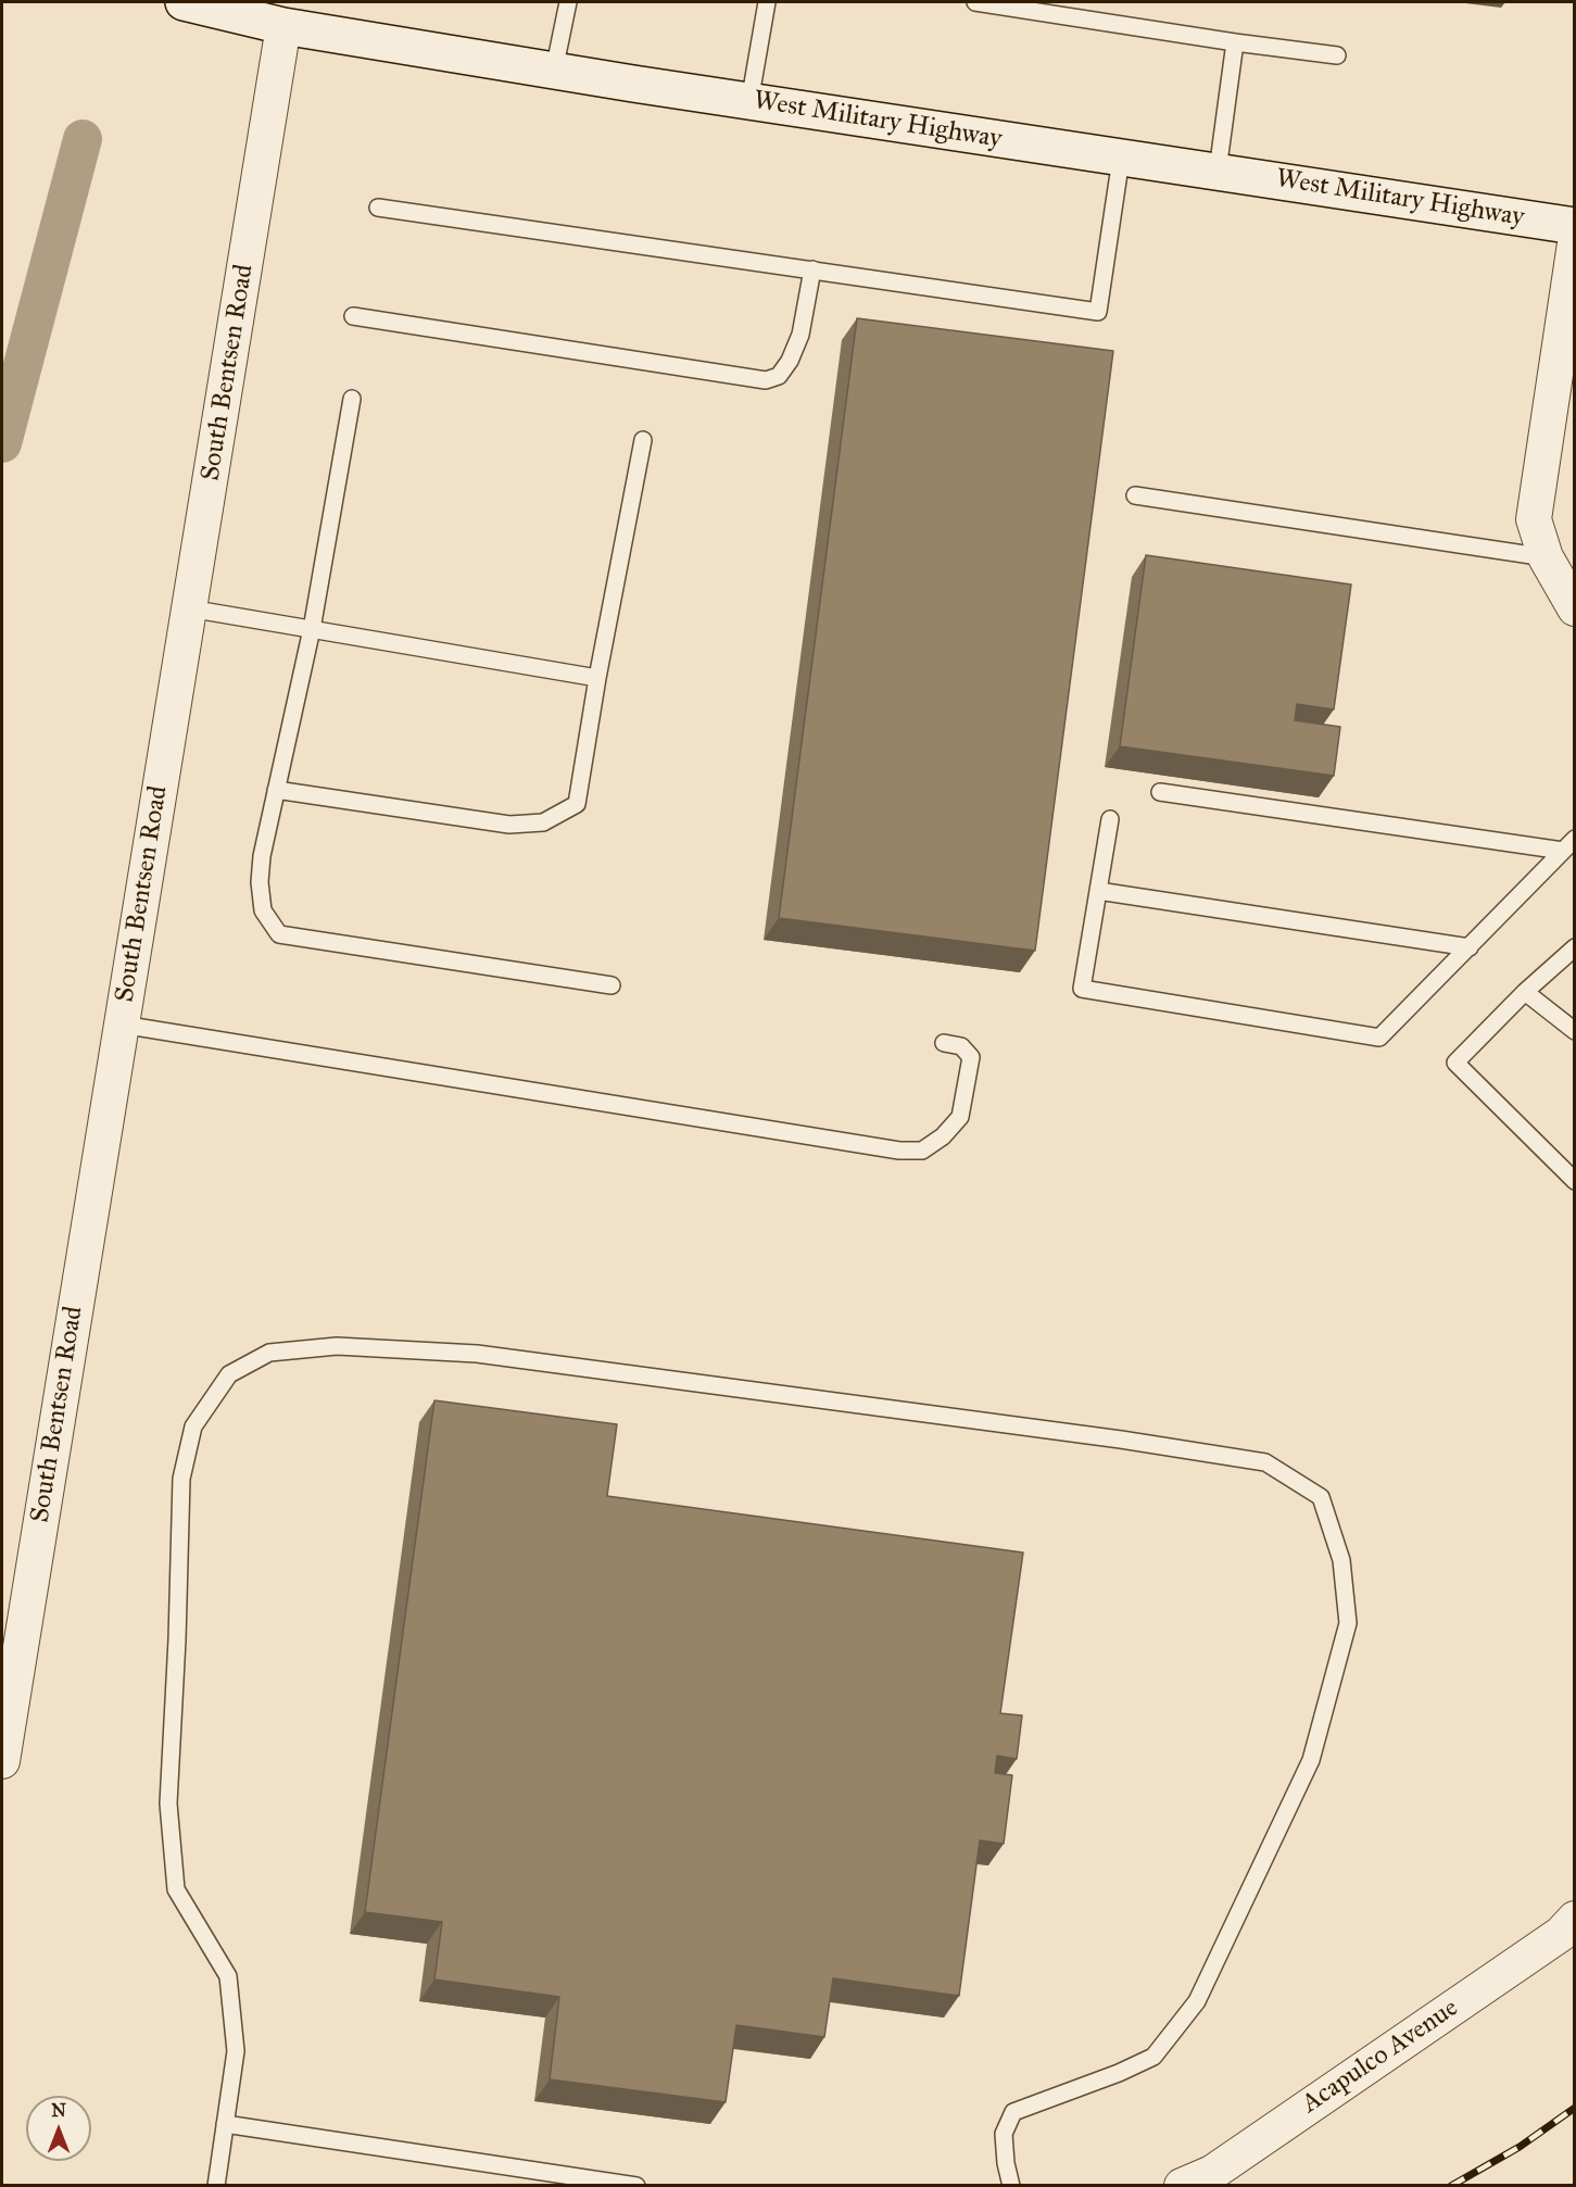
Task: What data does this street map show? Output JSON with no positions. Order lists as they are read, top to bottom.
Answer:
{
  "streets": {
    "main road": ["West Military Highway"],
    "street": ["South Bentsen Road", "Acapulco Avenue"]
  },
  "crossings": [
    ["West Military Highway", "South Bentsen Road"]
  ],
  "north": "top"
}
